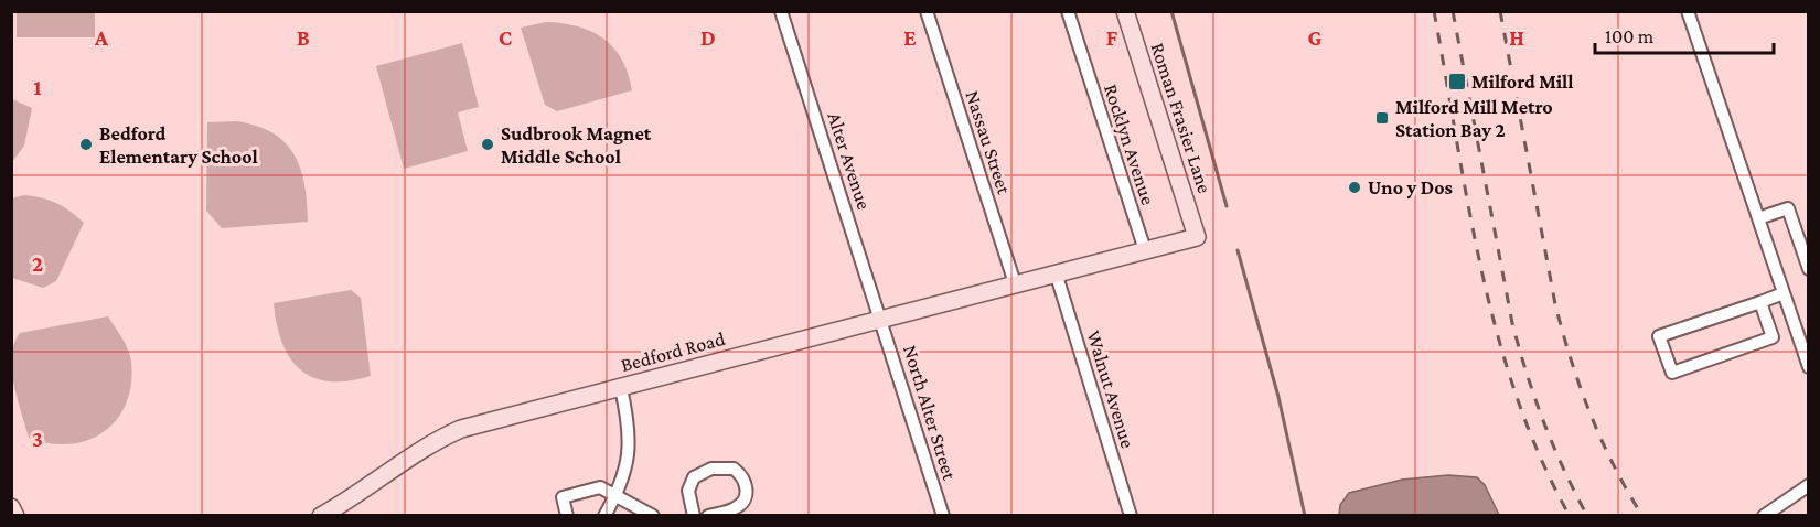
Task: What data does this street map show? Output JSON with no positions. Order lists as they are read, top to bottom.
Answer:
{
  "streets": {
    "street": [
      "Roman Frasier Lane",
      "Nassau Street",
      "Rocklyn Avenue",
      "Alter Avenue",
      "Bedford Road",
      "Walnut Avenue",
      "North Alter Street"
    ]
  },
  "crossings": [
    ["Roman Frasier Lane", "Bedford Road"],
    ["Nassau Street", "Bedford Road"],
    ["Rocklyn Avenue", "Bedford Road"],
    ["Alter Avenue", "Bedford Road"],
    ["Alter Avenue", "North Alter Street"],
    ["Bedford Road", "Walnut Avenue"],
    ["Bedford Road", "North Alter Street"]
  ],
  "places": {
    "transit": ["Milford Mill", "Milford Mill Metro Station Bay 2"],
    "other": ["Bedford Elementary School", "Sudbrook Magnet Middle School", "Uno y Dos"]
  },
  "scale_bar": "100 m",
  "grid": {
    "columns": [
      "A",
      "B",
      "C",
      "D",
      "E",
      "F",
      "G",
      "H"
    ],
    "rows": ["1", "2", "3"]
  }
}
